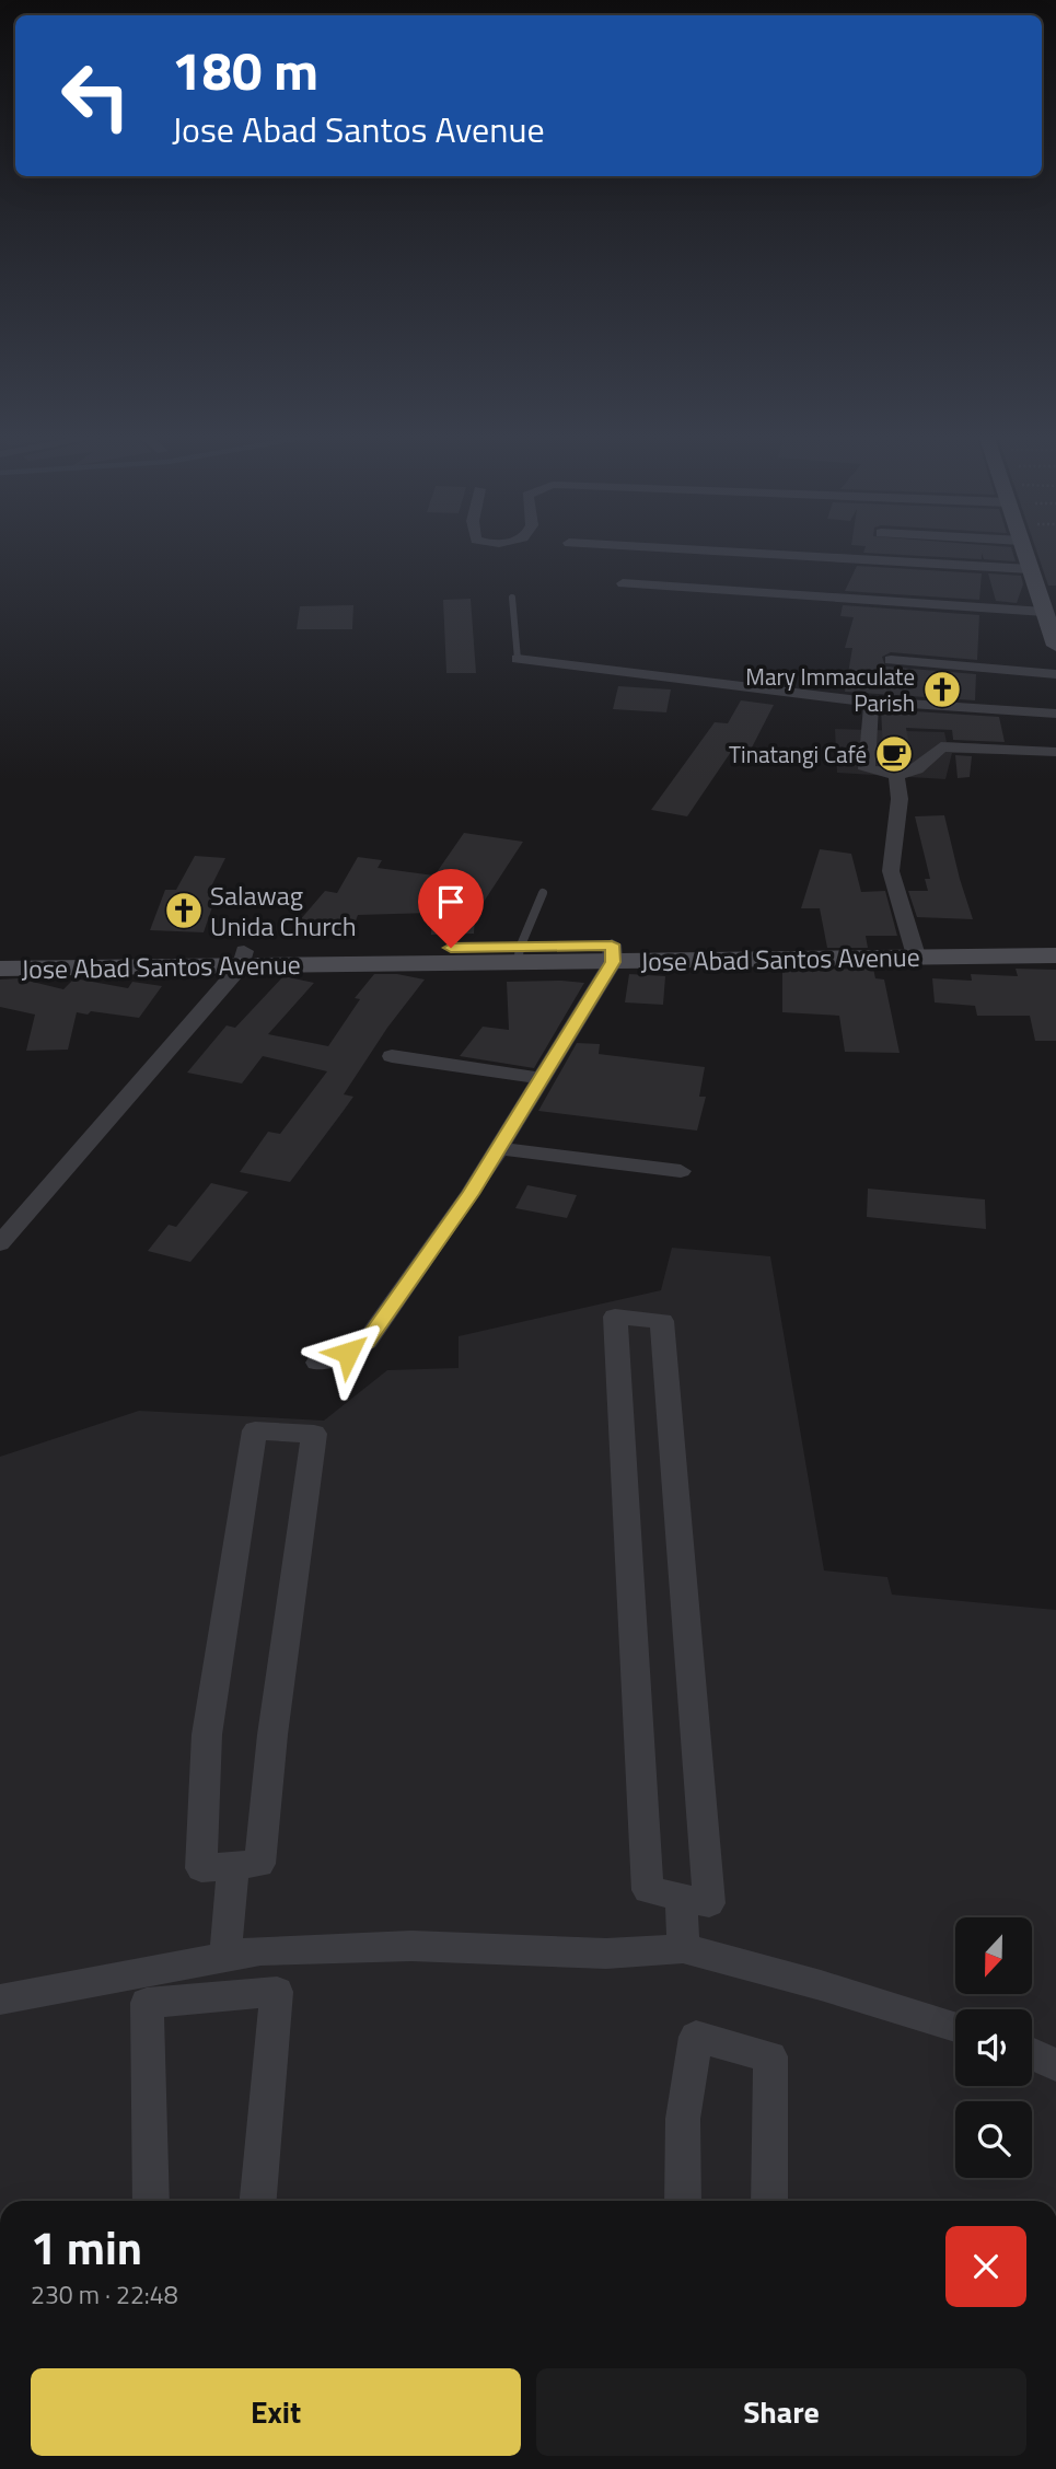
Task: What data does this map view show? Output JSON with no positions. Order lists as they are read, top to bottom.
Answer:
{
  "streets": {
    "main road": ["Jose Abad Santos Avenue"]
  },
  "places": {
    "church": ["Mary Immaculate Parish", "Salawag Unida Church"],
    "cafe": ["Tinatangi Café"]
  },
  "north": "bottom",
  "page": {
    "turn": ["180 m", "Jose Abad Santos Avenue"],
    "heading": ["1 min", "230 m · 22:48"],
    "buttons": ["Exit", "Share"]
  }
}
